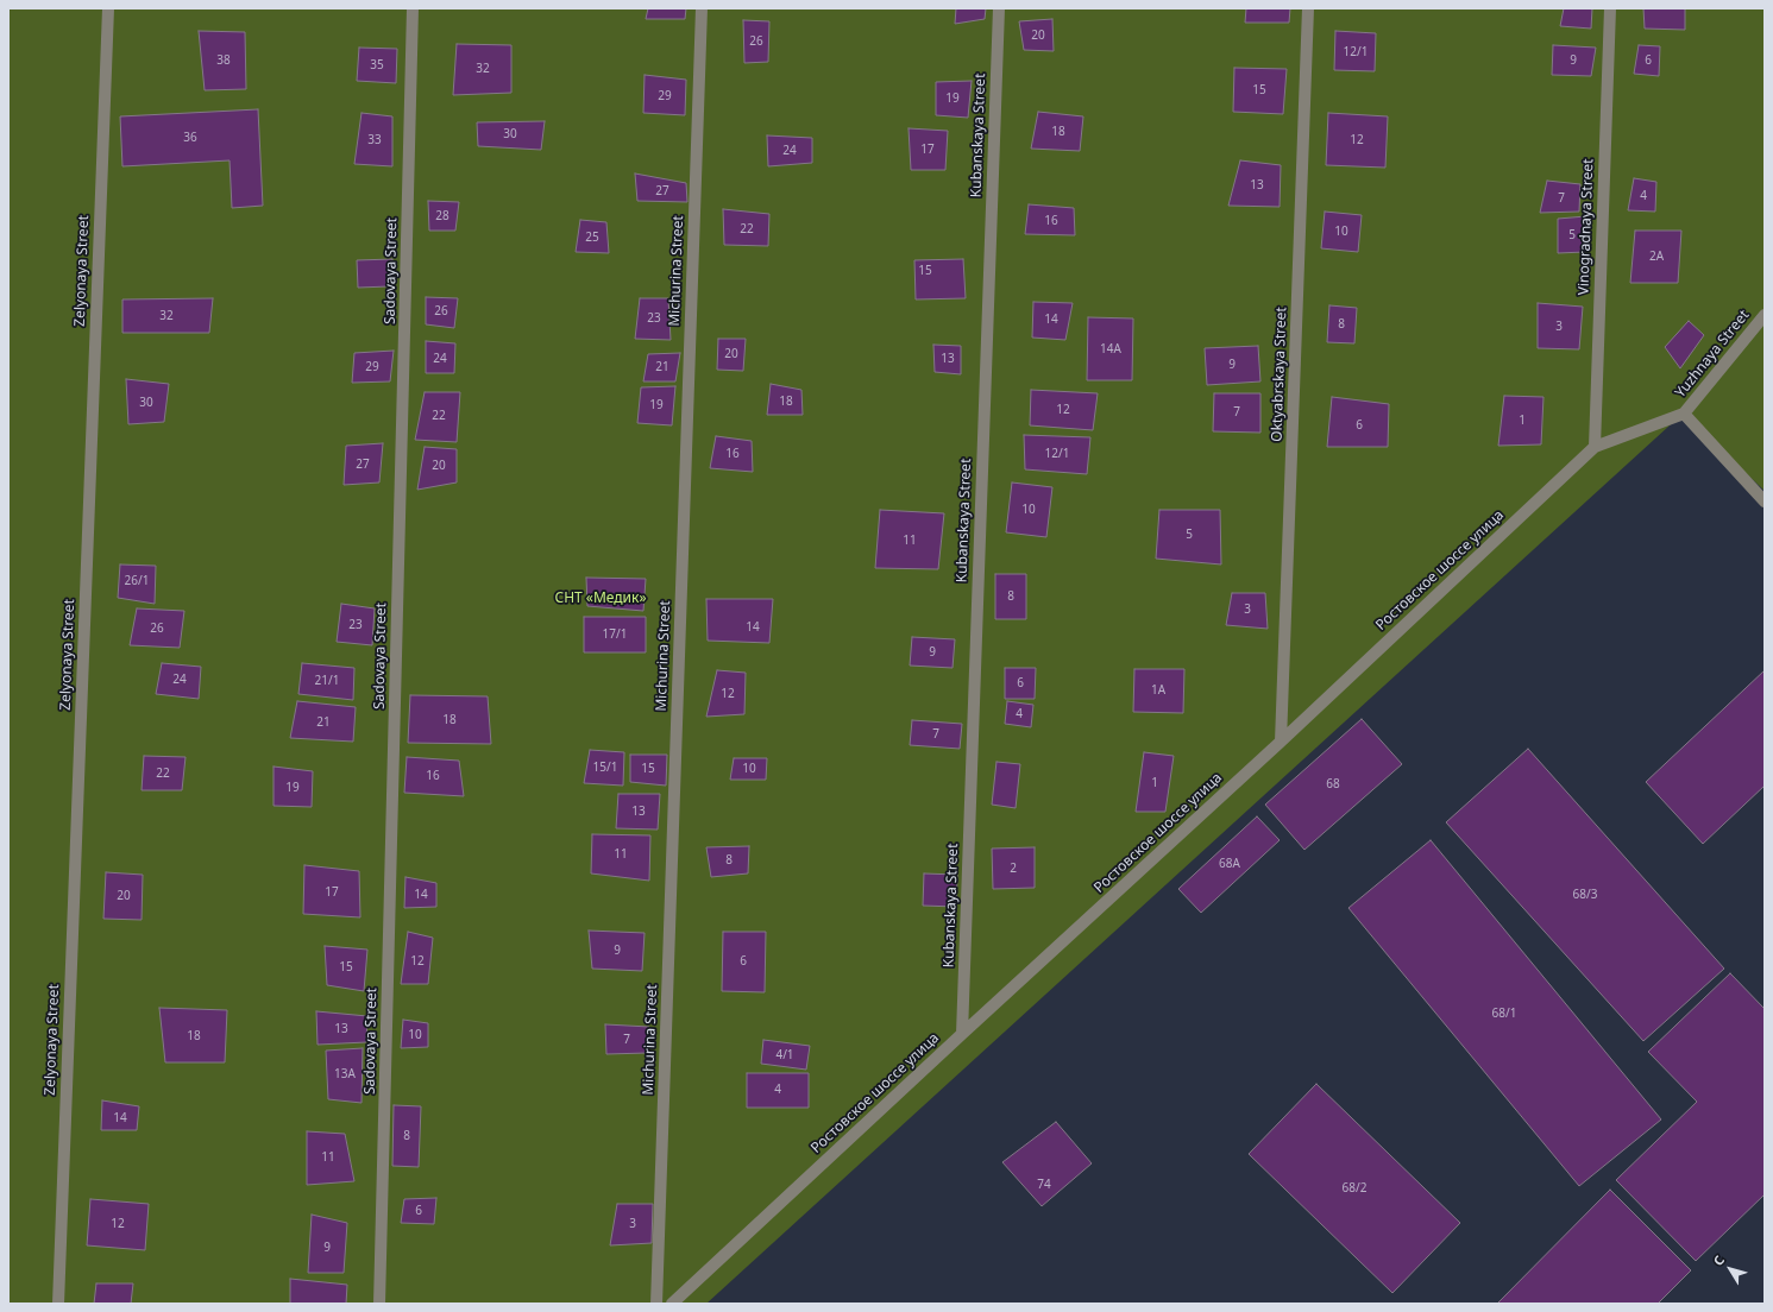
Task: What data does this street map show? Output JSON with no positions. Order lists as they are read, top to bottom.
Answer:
{
  "streets": {
    "street": [
      "Kubanskaya Street",
      "Vinogradnaya Street",
      "Zelyonaya Street",
      "Sadovaya Street",
      "Michurina Street",
      "Yuzhnaya Street",
      "Oktyabrskaya Street",
      "Ростовское шоссе улица"
    ]
  },
  "crossings": [
    ["Kubanskaya Street", "Ростовское шоссе улица"],
    ["Vinogradnaya Street", "Ростовское шоссе улица"],
    ["Yuzhnaya Street", "Ростовское шоссе улица"],
    ["Oktyabrskaya Street", "Ростовское шоссе улица"]
  ],
  "parks": ["СНТ «Медик»"],
  "house_numbers": [
    "20",
    "26",
    "12/1",
    "38",
    "9",
    "6",
    "35",
    "32",
    "15",
    "29",
    "19",
    "18",
    "30",
    "36",
    "33",
    "12",
    "17",
    "24",
    "13",
    "27",
    "4",
    "7",
    "28",
    "16",
    "22",
    "10",
    "5",
    "25",
    "2А",
    "15",
    "26",
    "32",
    "23",
    "14",
    "8",
    "3",
    "14А",
    "20",
    "24",
    "13",
    "9",
    "29",
    "21",
    "18",
    "30",
    "19",
    "12",
    "7",
    "22",
    "1",
    "6",
    "16",
    "12/1",
    "27",
    "20",
    "10",
    "5",
    "11",
    "26/1",
    "8",
    "3",
    "23",
    "14",
    "26",
    "17/1",
    "9",
    "24",
    "21/1",
    "6",
    "1А",
    "12",
    "4",
    "18",
    "21",
    "7",
    "15/1",
    "15",
    "10",
    "22",
    "16",
    "1",
    "68",
    "19",
    "13",
    "11",
    "8",
    "68А",
    "2",
    "17",
    "14",
    "68/3",
    "20",
    "9",
    "12",
    "6",
    "15",
    "68/1",
    "13",
    "10",
    "18",
    "7",
    "4/1",
    "13А",
    "4",
    "14",
    "8",
    "11",
    "74",
    "68/2",
    "6",
    "12",
    "3",
    "9"
  ],
  "north": "top left"
}
